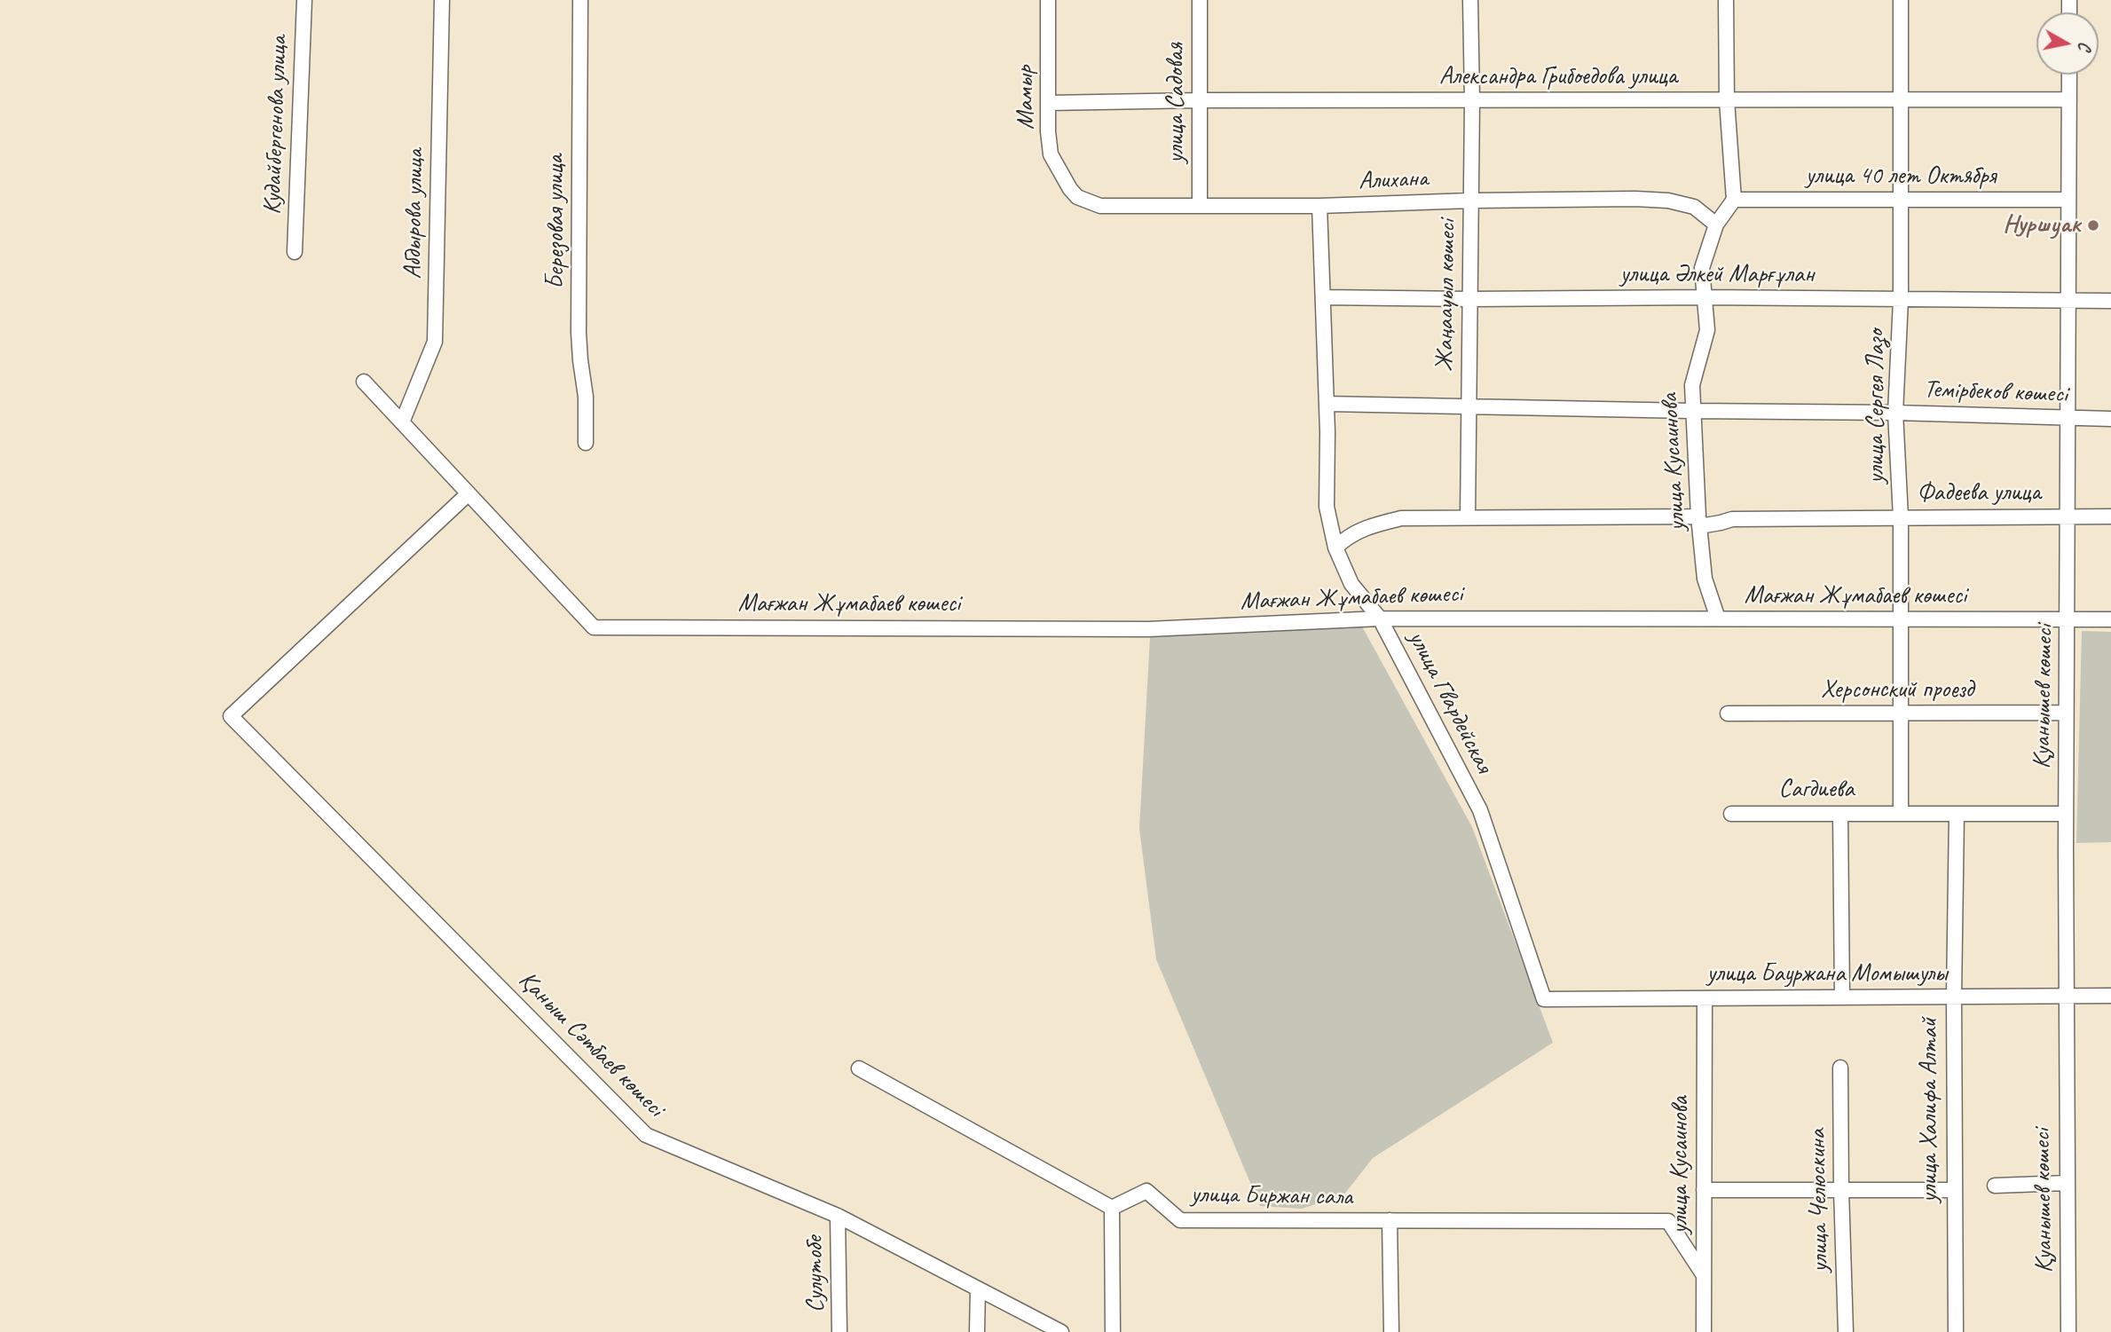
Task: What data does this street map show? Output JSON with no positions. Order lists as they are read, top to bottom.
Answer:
{
  "streets": {
    "street": [
      "Александра Грибоедова улица",
      "Мамыр",
      "улица Садовая",
      "Кудайбергенова улица",
      "улица 40 лет Октября",
      "Алихана",
      "Абдырова улица",
      "Березовая улица",
      "улица Әлкей Марғұлан",
      "Жаңаауыл көшесі",
      "Темірбеков көшесі",
      "улица Сергея Лазо",
      "улица Кусаинова",
      "Фадеева улица",
      "Мағжан Жұмабаев көшесі",
      "Херсонский проезд",
      "Қуанышев көшесі",
      "улица Гвардейская",
      "Сагдиева",
      "улица Бауржана Момышулы",
      "Қаныш Сәтбаев көшесі",
      "улица Халифа Алтай",
      "улица Биржан сала",
      "улица Челюскина",
      "Сулутобе"
    ]
  },
  "crossings": [
    ["Александра Грибоедова улица", "Мамыр"],
    ["Александра Грибоедова улица", "улица Садовая"],
    ["Александра Грибоедова улица", "Жаңаауыл көшесі"],
    ["Александра Грибоедова улица", "улица Сергея Лазо"],
    ["Александра Грибоедова улица", "Қуанышев көшесі"],
    ["Мамыр", "Алихана"],
    ["улица Садовая", "Алихана"],
    ["улица 40 лет Октября", "улица Сергея Лазо"],
    ["улица 40 лет Октября", "улица Кусаинова"],
    ["улица 40 лет Октября", "Қуанышев көшесі"],
    ["Алихана", "Жаңаауыл көшесі"],
    ["Алихана", "улица Кусаинова"],
    ["Алихана", "улица Гвардейская"],
    ["улица Әлкей Марғұлан", "Жаңаауыл көшесі"],
    ["улица Әлкей Марғұлан", "улица Сергея Лазо"],
    ["улица Әлкей Марғұлан", "улица Кусаинова"],
    ["улица Әлкей Марғұлан", "Қуанышев көшесі"],
    ["улица Әлкей Марғұлан", "улица Гвардейская"],
    ["Жаңаауыл көшесі", "Темірбеков көшесі"],
    ["Жаңаауыл көшесі", "Фадеева улица"],
    ["Темірбеков көшесі", "улица Сергея Лазо"],
    ["Темірбеков көшесі", "улица Кусаинова"],
    ["Темірбеков көшесі", "Қуанышев көшесі"],
    ["Темірбеков көшесі", "улица Гвардейская"],
    ["улица Сергея Лазо", "Фадеева улица"],
    ["улица Сергея Лазо", "Мағжан Жұмабаев көшесі"],
    ["улица Сергея Лазо", "Херсонский проезд"],
    ["улица Сергея Лазо", "Сагдиева"],
    ["улица Кусаинова", "Фадеева улица"],
    ["улица Кусаинова", "Мағжан Жұмабаев көшесі"],
    ["улица Кусаинова", "улица Бауржана Момышулы"],
    ["улица Кусаинова", "улица Биржан сала"],
    ["Фадеева улица", "Қуанышев көшесі"],
    ["Фадеева улица", "улица Гвардейская"],
    ["Мағжан Жұмабаев көшесі", "Қуанышев көшесі"],
    ["Мағжан Жұмабаев көшесі", "улица Гвардейская"],
    ["Мағжан Жұмабаев көшесі", "Қаныш Сәтбаев көшесі"],
    ["Херсонский проезд", "Қуанышев көшесі"],
    ["Қуанышев көшесі", "Сагдиева"],
    ["Қуанышев көшесі", "улица Бауржана Момышулы"],
    ["улица Гвардейская", "улица Бауржана Момышулы"],
    ["Сагдиева", "улица Халифа Алтай"],
    ["улица Бауржана Момышулы", "улица Халифа Алтай"],
    ["Қаныш Сәтбаев көшесі", "Сулутобе"]
  ],
  "places": ["Нуршуак"],
  "north": "right"
}
